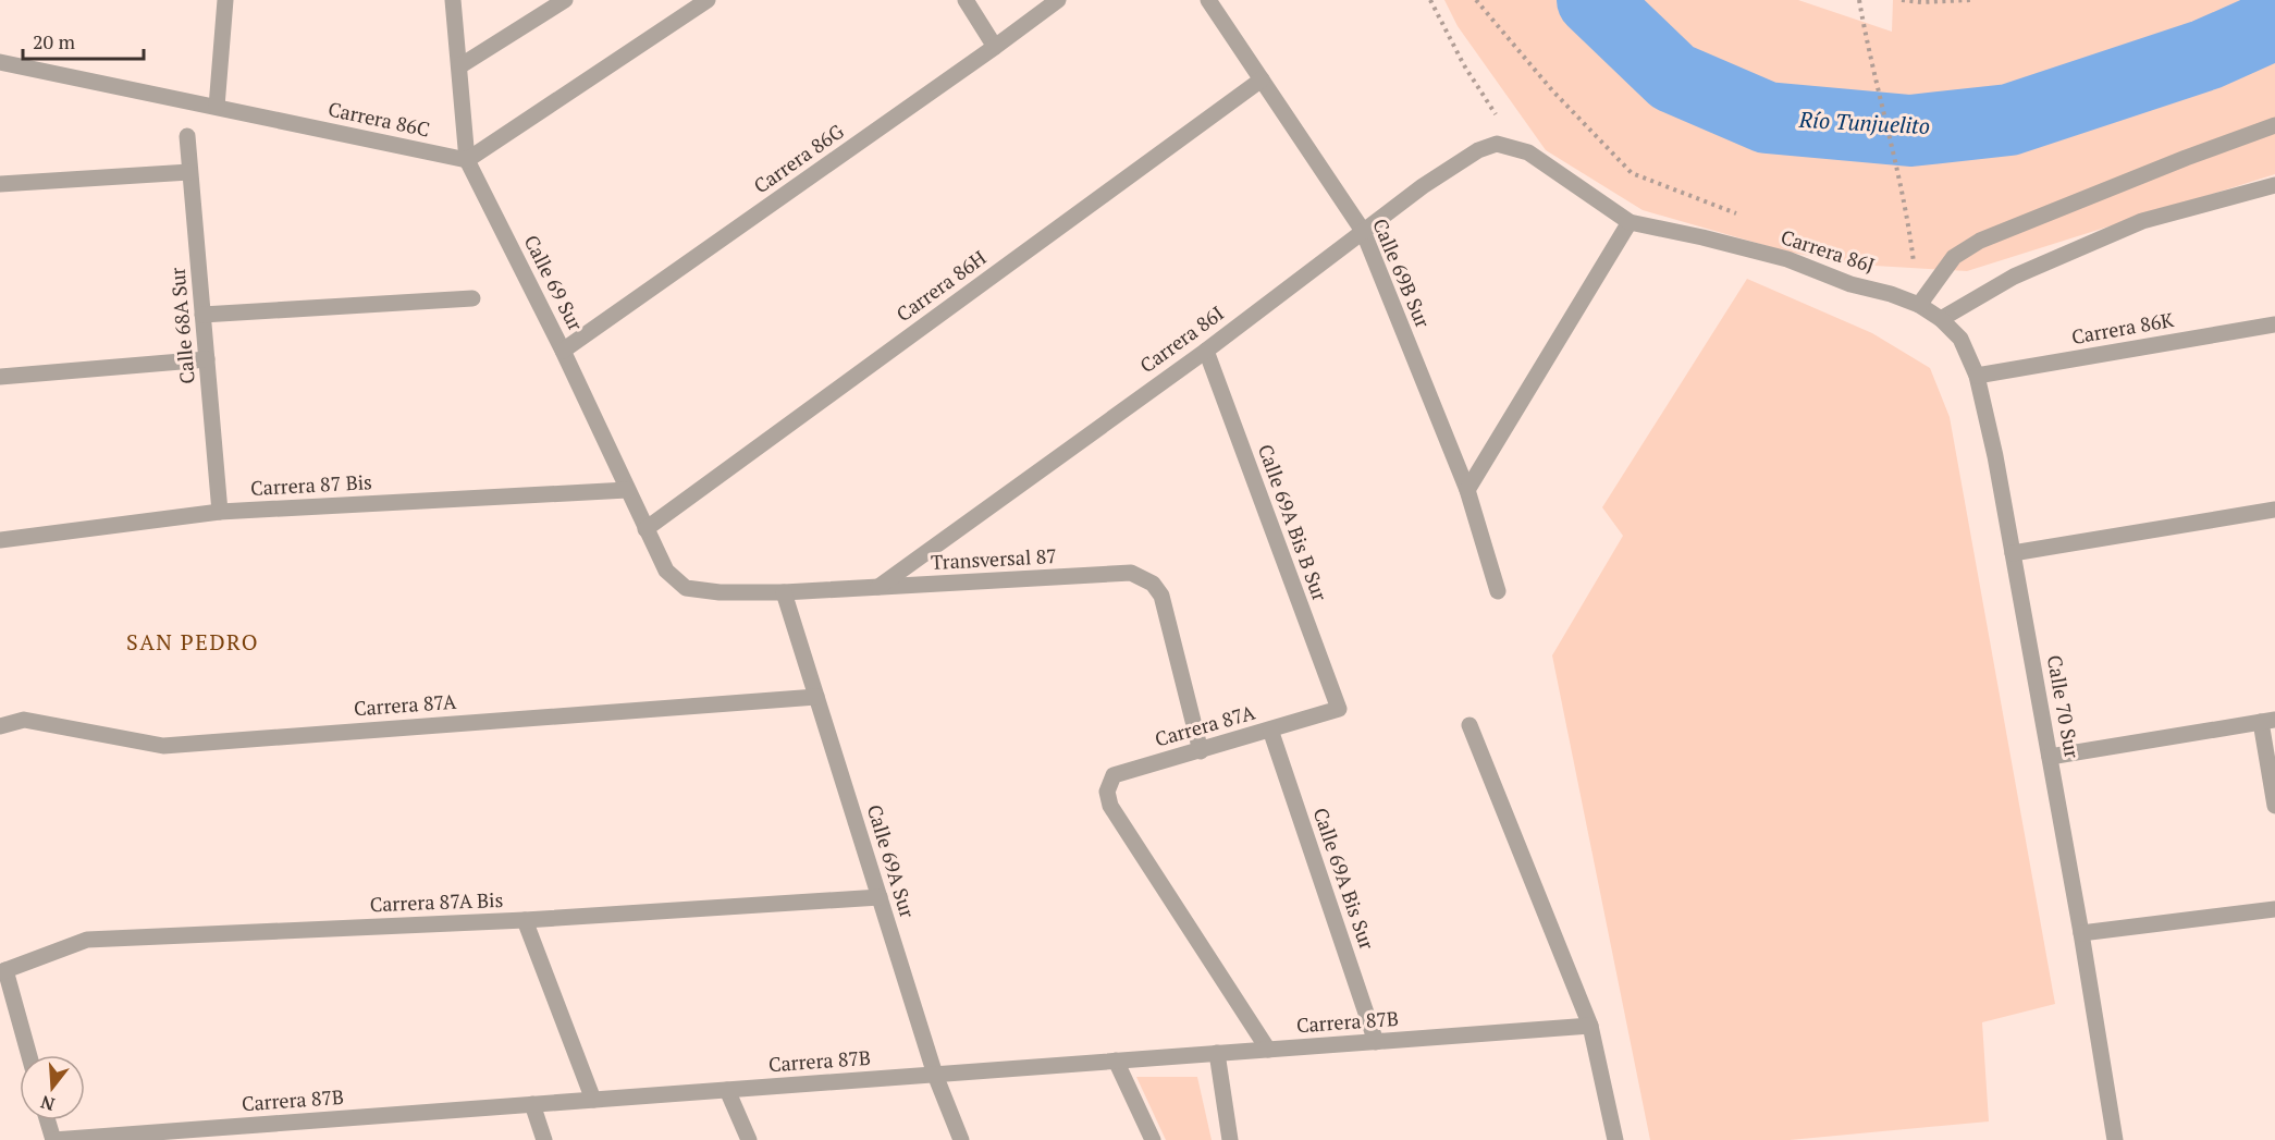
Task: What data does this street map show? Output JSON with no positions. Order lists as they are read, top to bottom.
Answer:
{
  "streets": {
    "street": [
      "Carrera 86C",
      "Carrera 86G",
      "Carrera 86J",
      "Calle 69B Sur",
      "Calle 69 Sur",
      "Carrera 86H",
      "Calle 68A Sur",
      "Carrera 86K",
      "Carrera 86I",
      "Carrera 87 Bis",
      "Calle 69A Bis B Sur",
      "Transversal 87",
      "Carrera 87A",
      "Calle 70 Sur",
      "Calle 69A Sur",
      "Calle 69A Bis Sur",
      "Carrera 87A Bis",
      "Carrera 87B"
    ]
  },
  "crossings": [
    ["Carrera 86C", "Calle 69 Sur"],
    ["Carrera 86G", "Calle 69 Sur"],
    ["Carrera 86J", "Calle 70 Sur"],
    ["Calle 69B Sur", "Carrera 86H"],
    ["Calle 69B Sur", "Carrera 86I"],
    ["Calle 69 Sur", "Carrera 86H"],
    ["Calle 69 Sur", "Carrera 87 Bis"],
    ["Calle 69 Sur", "Transversal 87"],
    ["Calle 68A Sur", "Carrera 87 Bis"],
    ["Carrera 86K", "Calle 70 Sur"],
    ["Carrera 86I", "Calle 69A Bis B Sur"],
    ["Carrera 86I", "Transversal 87"],
    ["Calle 69A Bis B Sur", "Carrera 87A"],
    ["Transversal 87", "Carrera 87A"],
    ["Transversal 87", "Calle 69A Sur"],
    ["Carrera 87A", "Calle 69A Sur"],
    ["Carrera 87A", "Calle 69A Bis Sur"],
    ["Carrera 87A", "Carrera 87B"],
    ["Calle 69A Sur", "Carrera 87A Bis"],
    ["Calle 69A Sur", "Carrera 87B"],
    ["Calle 69A Bis Sur", "Carrera 87B"]
  ],
  "districts": ["SAN PEDRO"],
  "water": ["Río Tunjuelito"],
  "scale_bar": "20 m",
  "north": "bottom"
}
